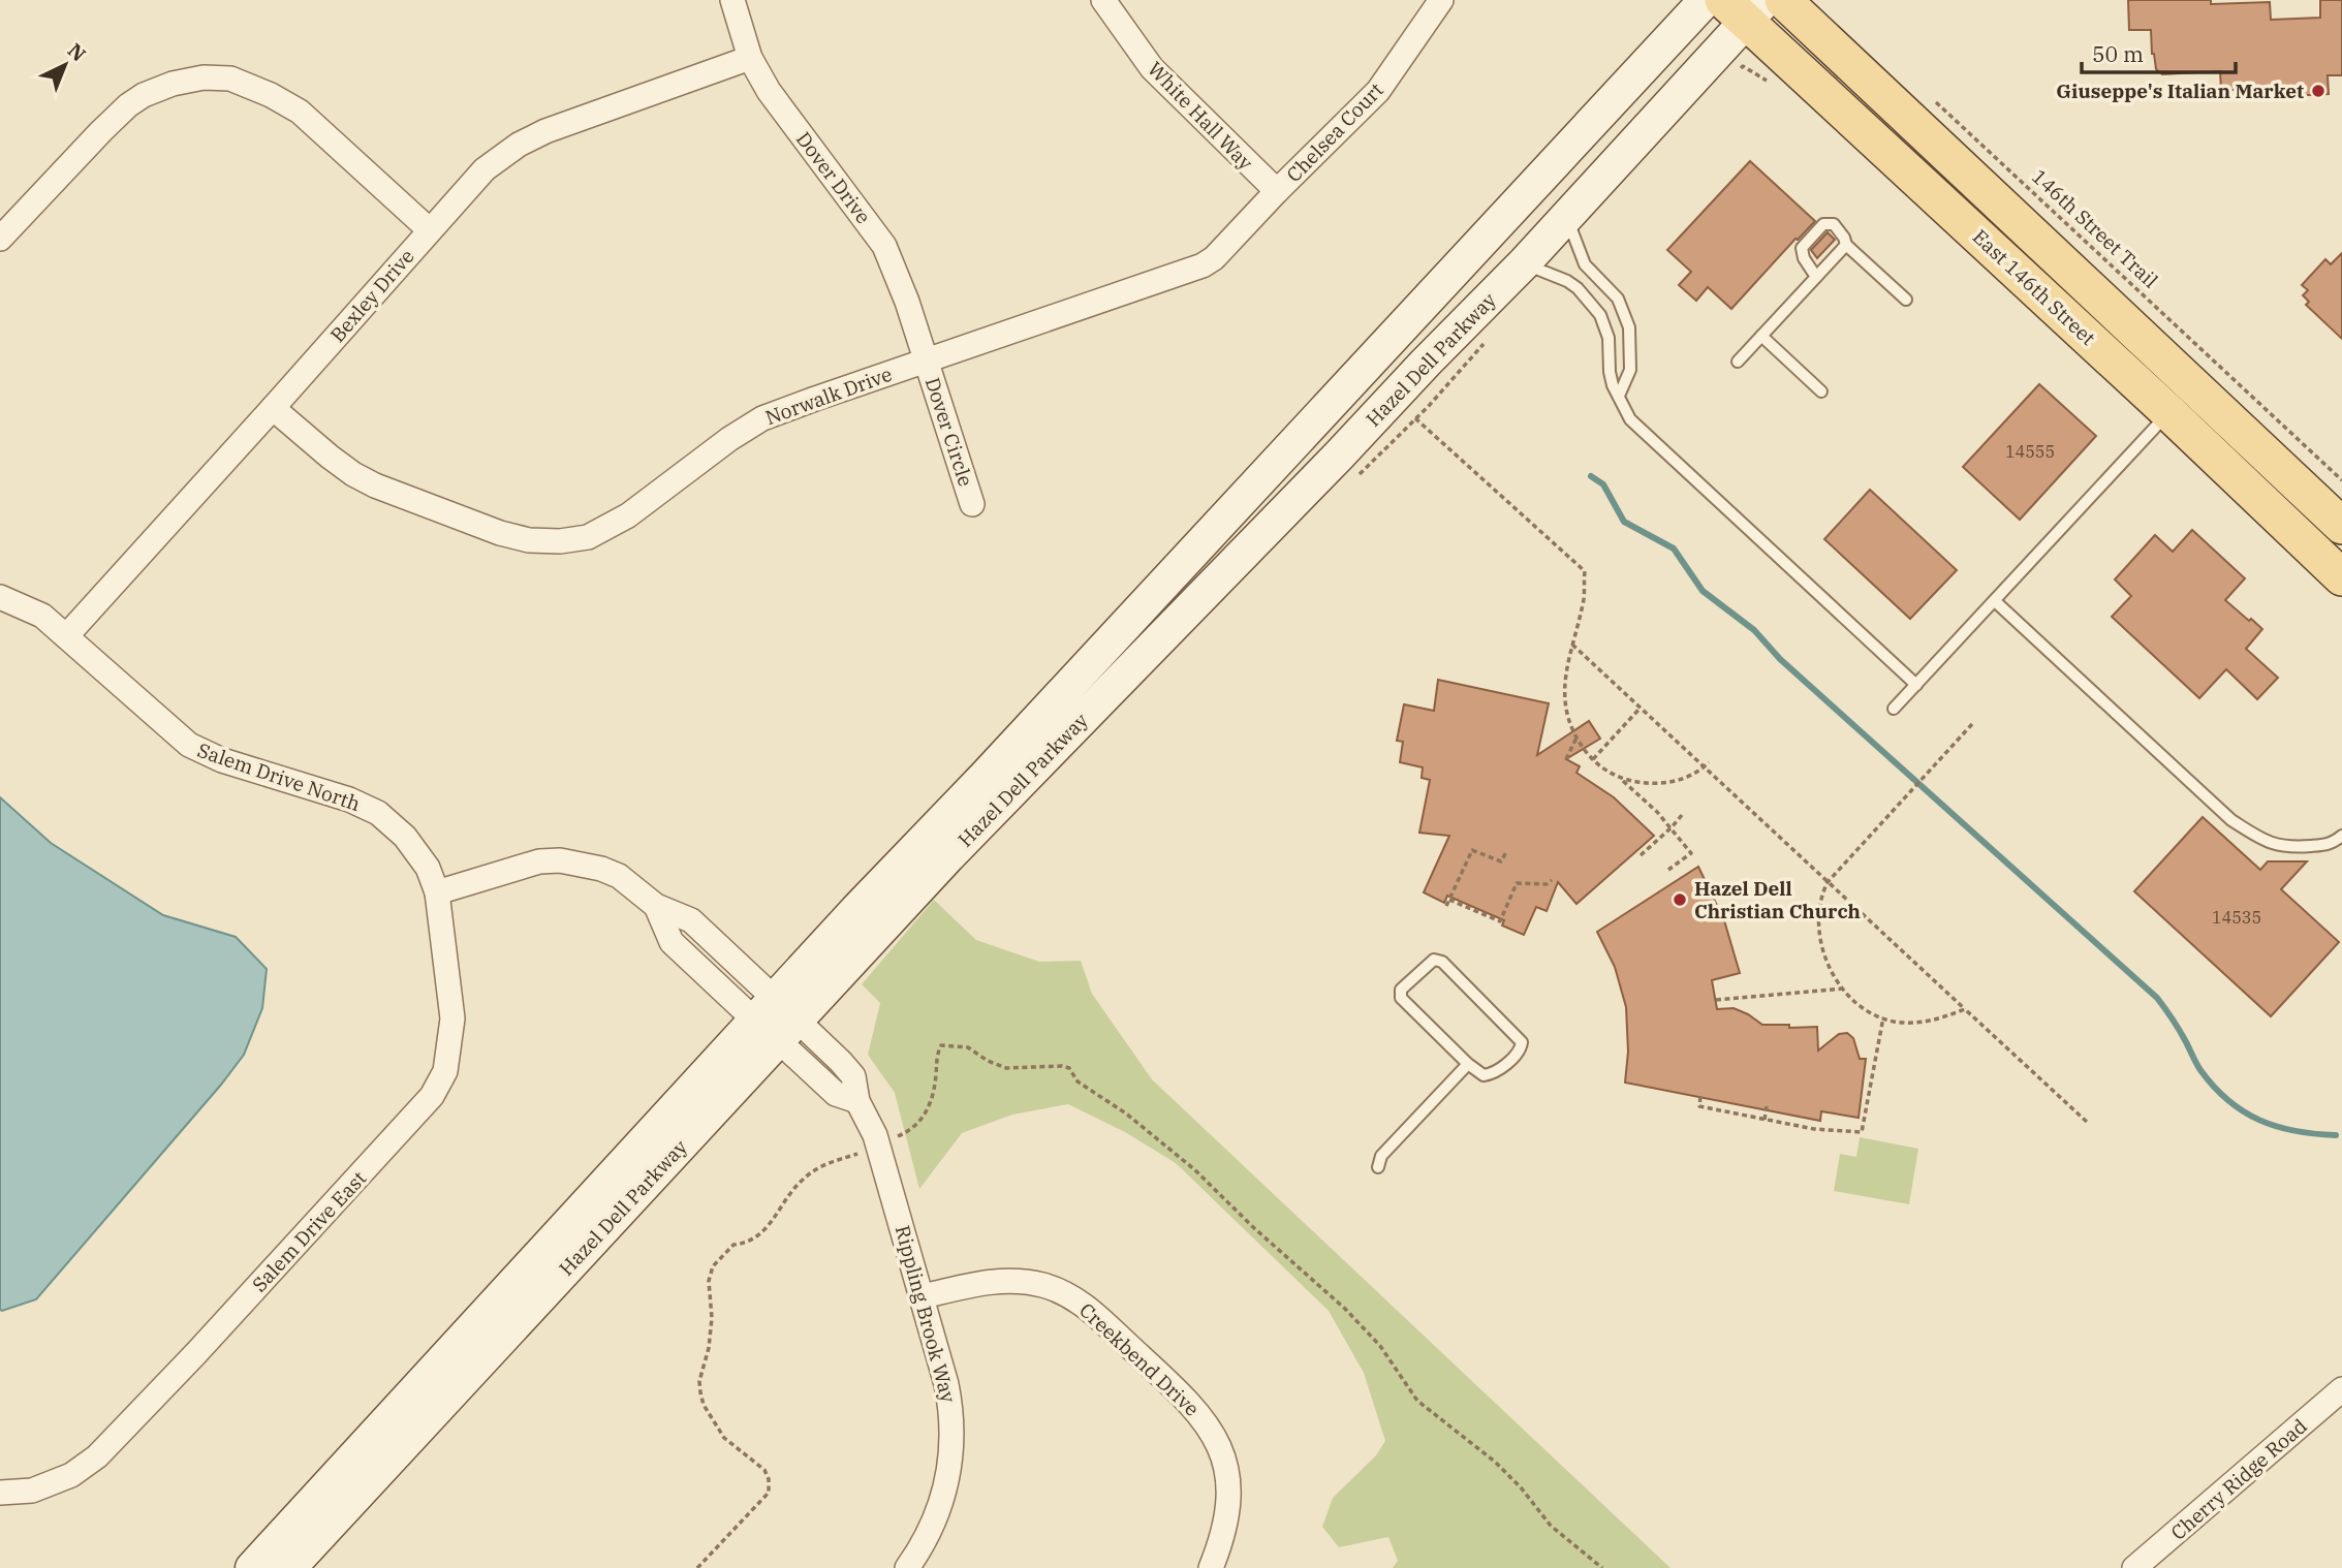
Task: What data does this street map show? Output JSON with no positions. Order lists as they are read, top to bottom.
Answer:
{
  "streets": {
    "main road": ["East 146th Street", "Hazel Dell Parkway"],
    "street": [
      "White Hall Way",
      "Chelsea Court",
      "Dover Drive",
      "Bexley Drive",
      "Norwalk Drive",
      "Dover Circle",
      "Salem Drive North",
      "Salem Drive East",
      "Rippling Brook Way",
      "Creekbend Drive",
      "Cherry Ridge Road"
    ],
    "path": ["146th Street Trail"]
  },
  "crossings": [
    ["White Hall Way", "Chelsea Court"],
    ["White Hall Way", "Norwalk Drive"],
    ["Chelsea Court", "Norwalk Drive"],
    ["Dover Drive", "Bexley Drive"],
    ["Dover Drive", "Norwalk Drive"],
    ["Dover Drive", "Dover Circle"],
    ["East 146th Street", "Hazel Dell Parkway"],
    ["Bexley Drive", "Norwalk Drive"],
    ["Bexley Drive", "Salem Drive North"],
    ["Hazel Dell Parkway", "Rippling Brook Way"],
    ["Norwalk Drive", "Dover Circle"],
    ["Salem Drive North", "Salem Drive East"],
    ["Salem Drive North", "Rippling Brook Way"],
    ["Salem Drive East", "Rippling Brook Way"],
    ["Rippling Brook Way", "Creekbend Drive"]
  ],
  "places": ["Giuseppe's Italian Market", "Hazel Dell Christian Church"],
  "house_numbers": ["14555", "14535"],
  "scale_bar": "50 m",
  "north": "top right"
}
